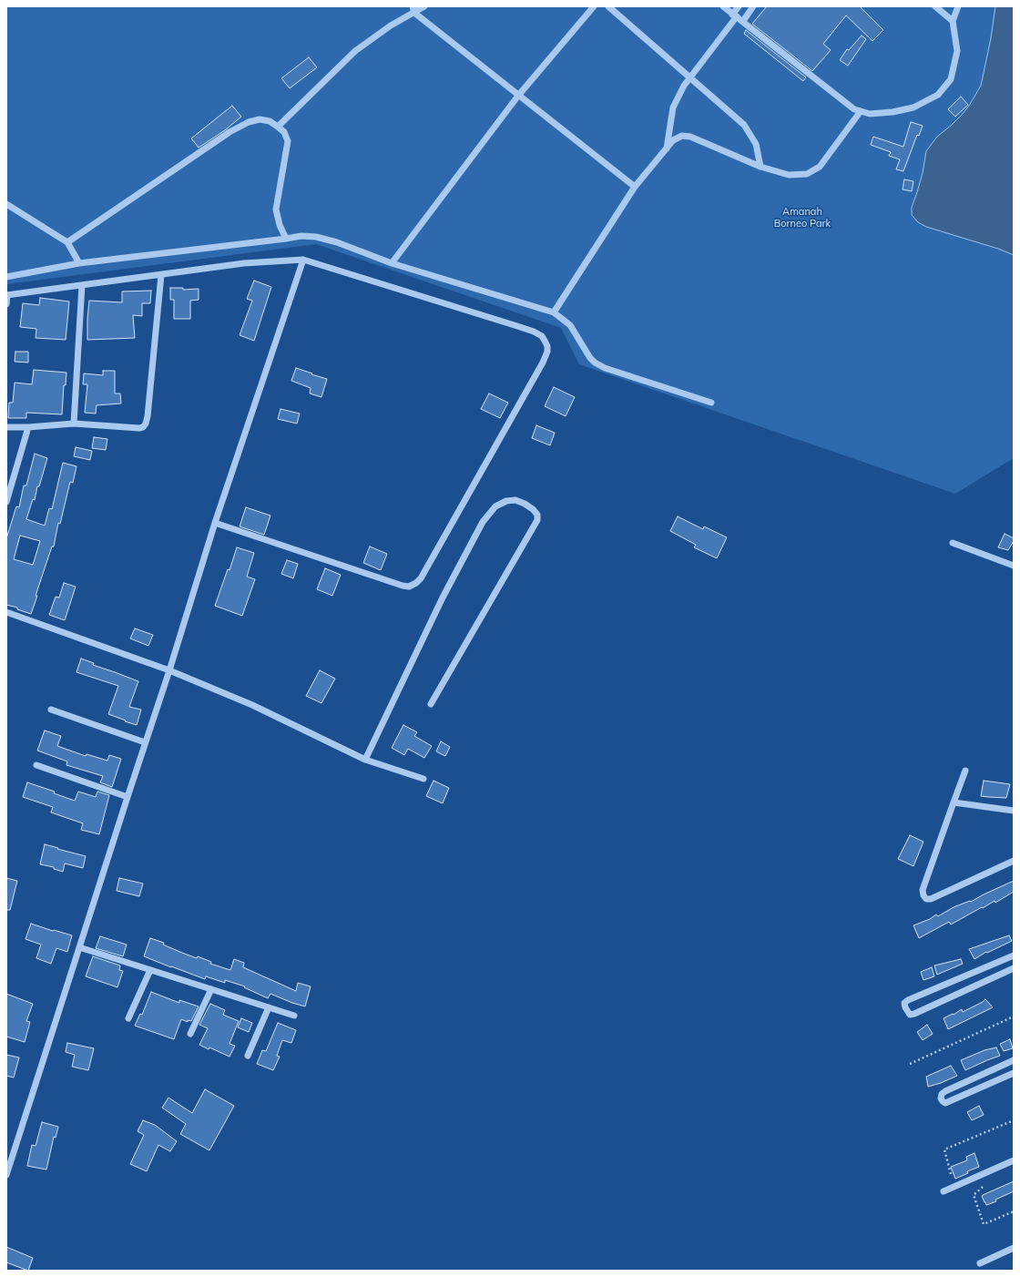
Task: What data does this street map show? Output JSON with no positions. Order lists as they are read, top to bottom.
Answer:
{
  "parks": ["Amanah Borneo Park"]
}
